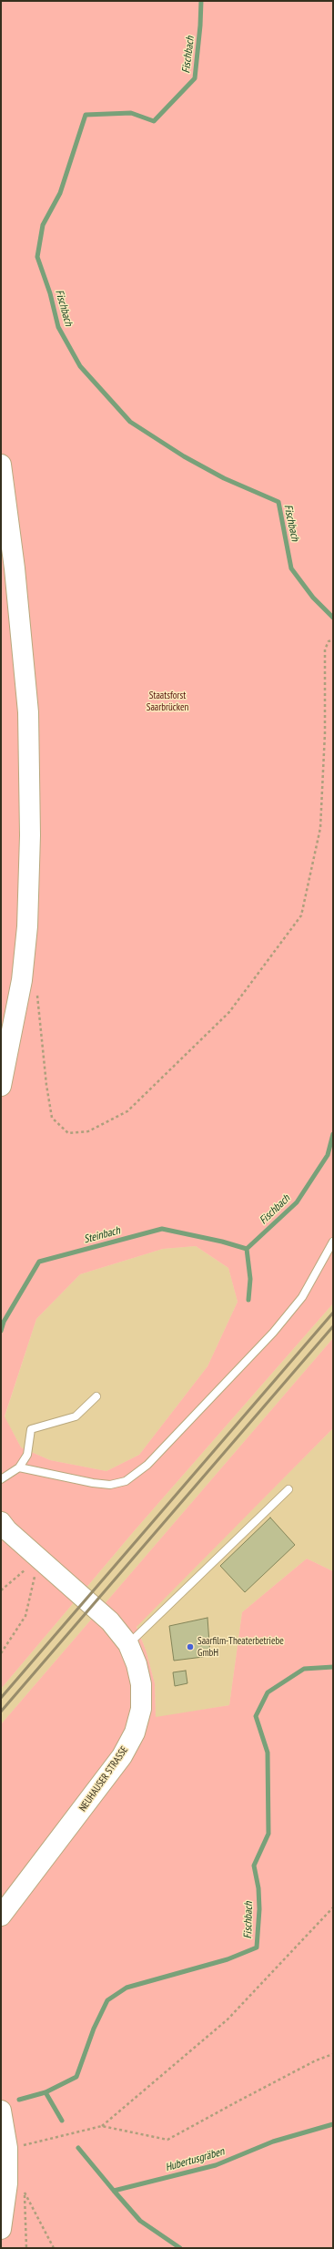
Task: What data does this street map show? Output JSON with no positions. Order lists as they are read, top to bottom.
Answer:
{
  "streets": {
    "main road": ["NEUHAUSER STRASSE"]
  },
  "water": ["Fischbach", "Steinbach", "Hubertusgräben"],
  "parks": ["Staatsforst Saarbrücken"],
  "places": ["Saarfilm-Theaterbetriebe GmbH"]
}
